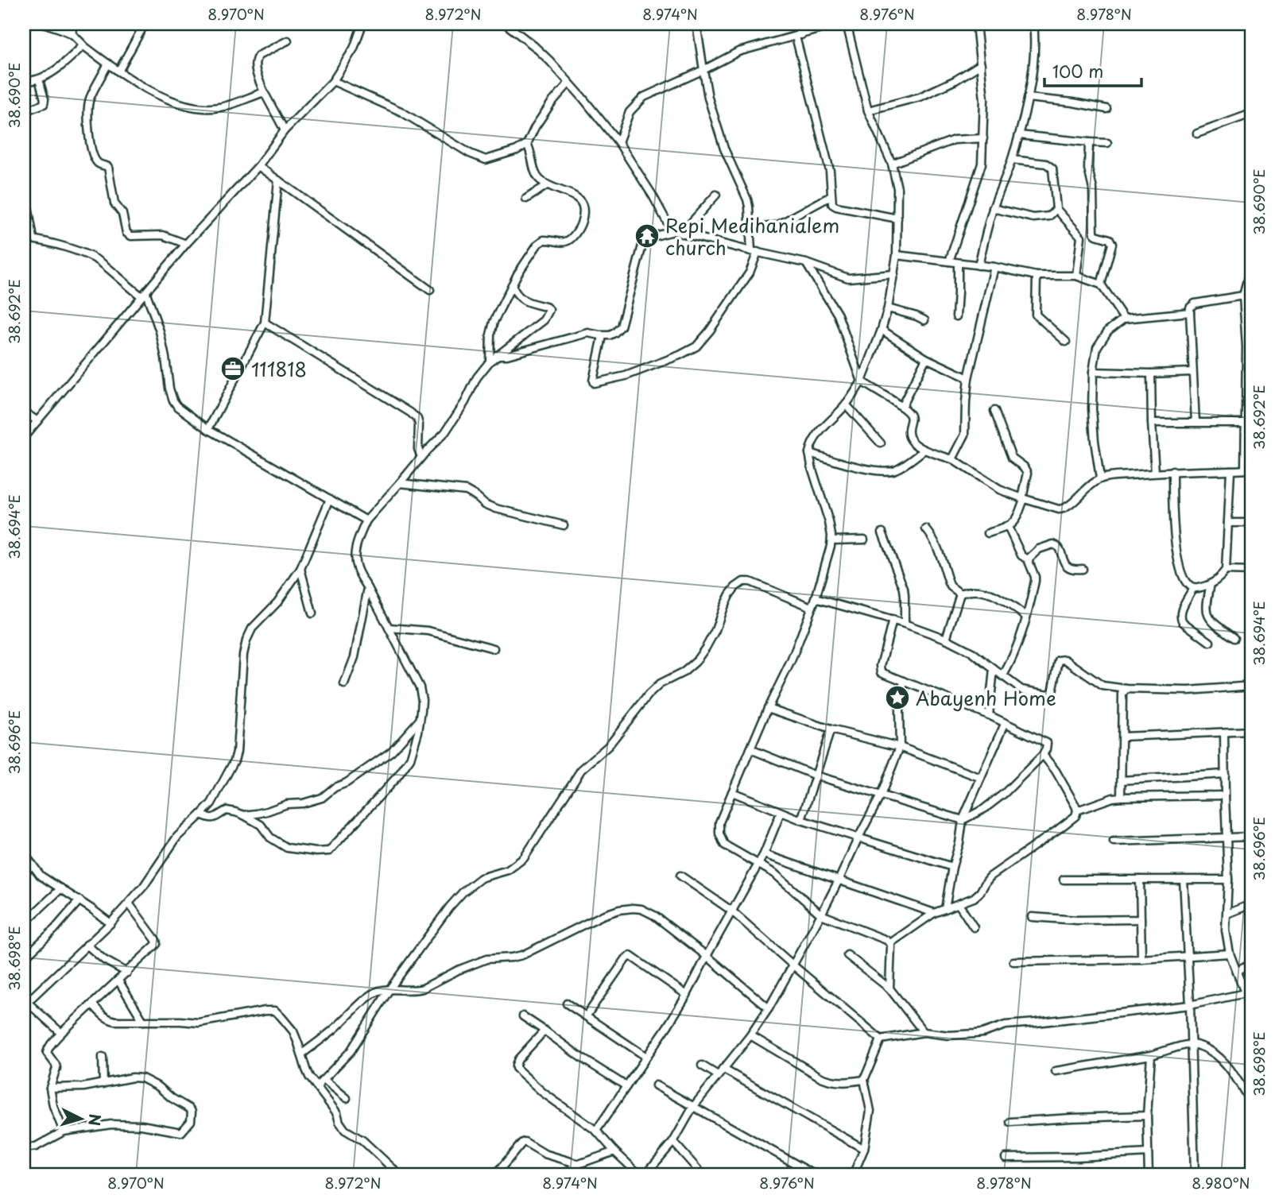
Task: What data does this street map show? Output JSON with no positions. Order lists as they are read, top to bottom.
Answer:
{
  "places": {
    "temple": ["Repi Medihanialem church"],
    "office": ["111818"],
    "place": ["Abayenh Home"]
  },
  "scale_bar": "100 m",
  "north": "right",
  "coordinates": [
    "8.970°N",
    "8.972°N",
    "8.974°N",
    "8.976°N",
    "8.978°N",
    "38.690°E",
    "38.692°E",
    "38.694°E",
    "38.696°E",
    "38.698°E",
    "8.980°N"
  ]
}
